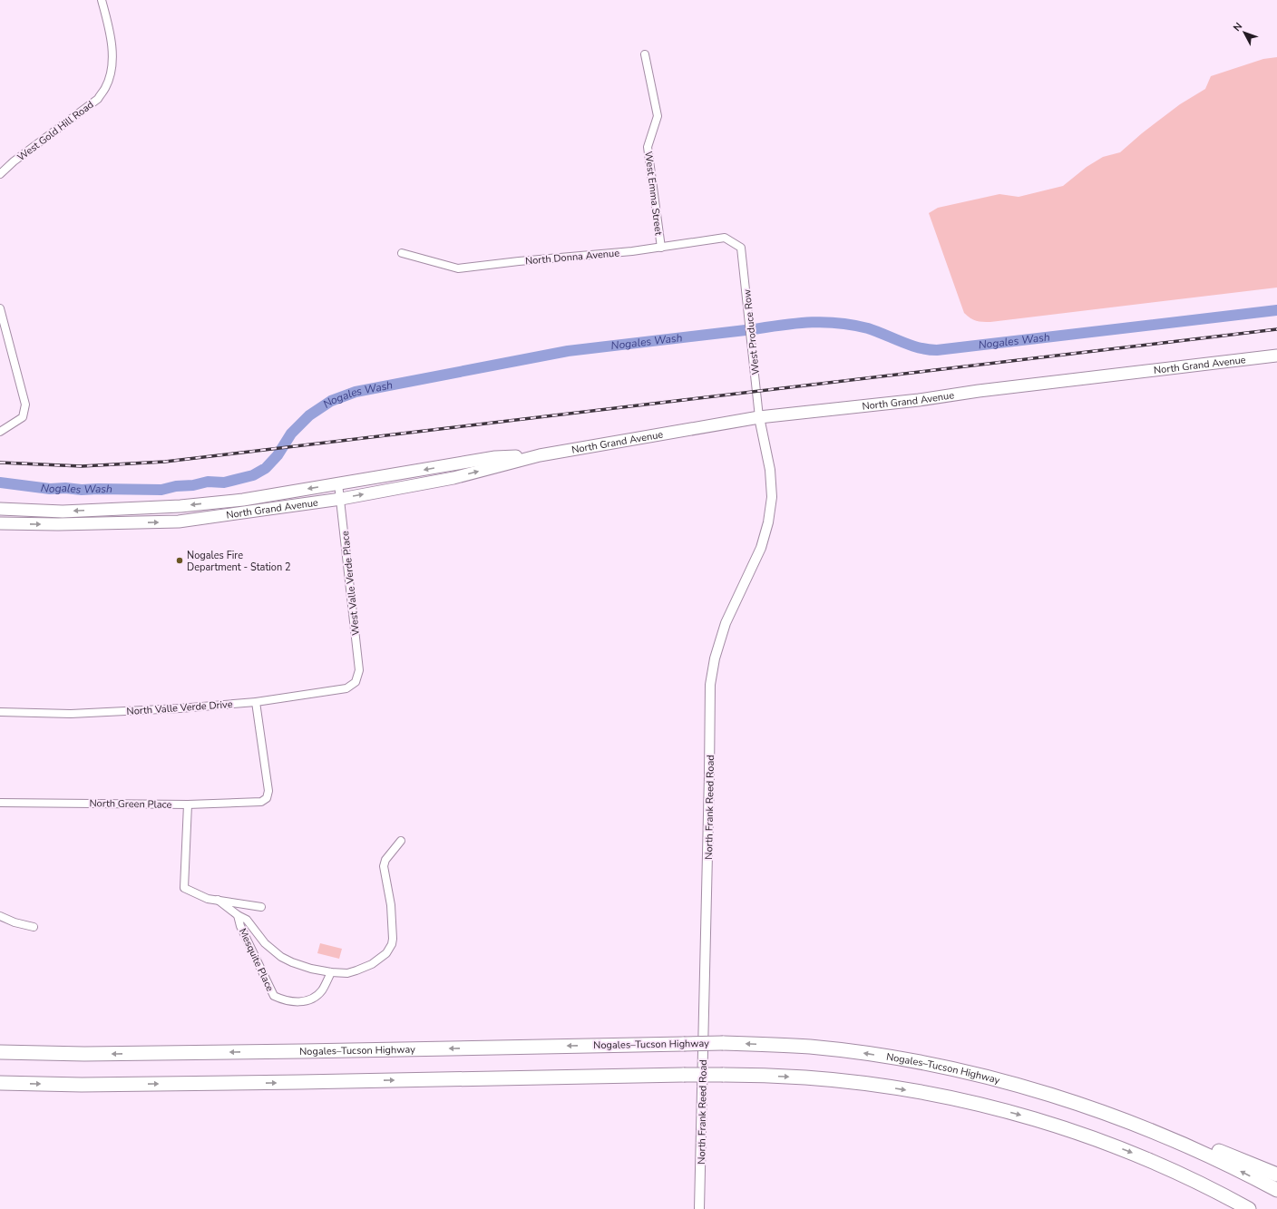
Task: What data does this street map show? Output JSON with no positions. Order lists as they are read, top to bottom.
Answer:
{
  "streets": {
    "highway": ["Nogales–Tucson Highway"],
    "main road": ["North Grand Avenue"],
    "street": [
      "West Gold Hill Road",
      "West Emma Street",
      "North Donna Avenue",
      "West Produce Row",
      "West Valle Verde Place",
      "North Valle Verde Drive",
      "North Green Place",
      "North Frank Reed Road",
      "Mesquite Place"
    ]
  },
  "crossings": [
    ["West Emma Street", "North Donna Avenue"],
    ["North Donna Avenue", "West Produce Row"],
    ["West Produce Row", "North Grand Avenue"],
    ["West Produce Row", "North Frank Reed Road"],
    ["North Grand Avenue", "West Valle Verde Place"],
    ["North Grand Avenue", "North Frank Reed Road"],
    ["West Valle Verde Place", "North Valle Verde Drive"],
    ["North Valle Verde Drive", "North Green Place"]
  ],
  "water": ["Nogales Wash"],
  "places": ["Nogales Fire Department - Station 2"],
  "north": "top left"
}
